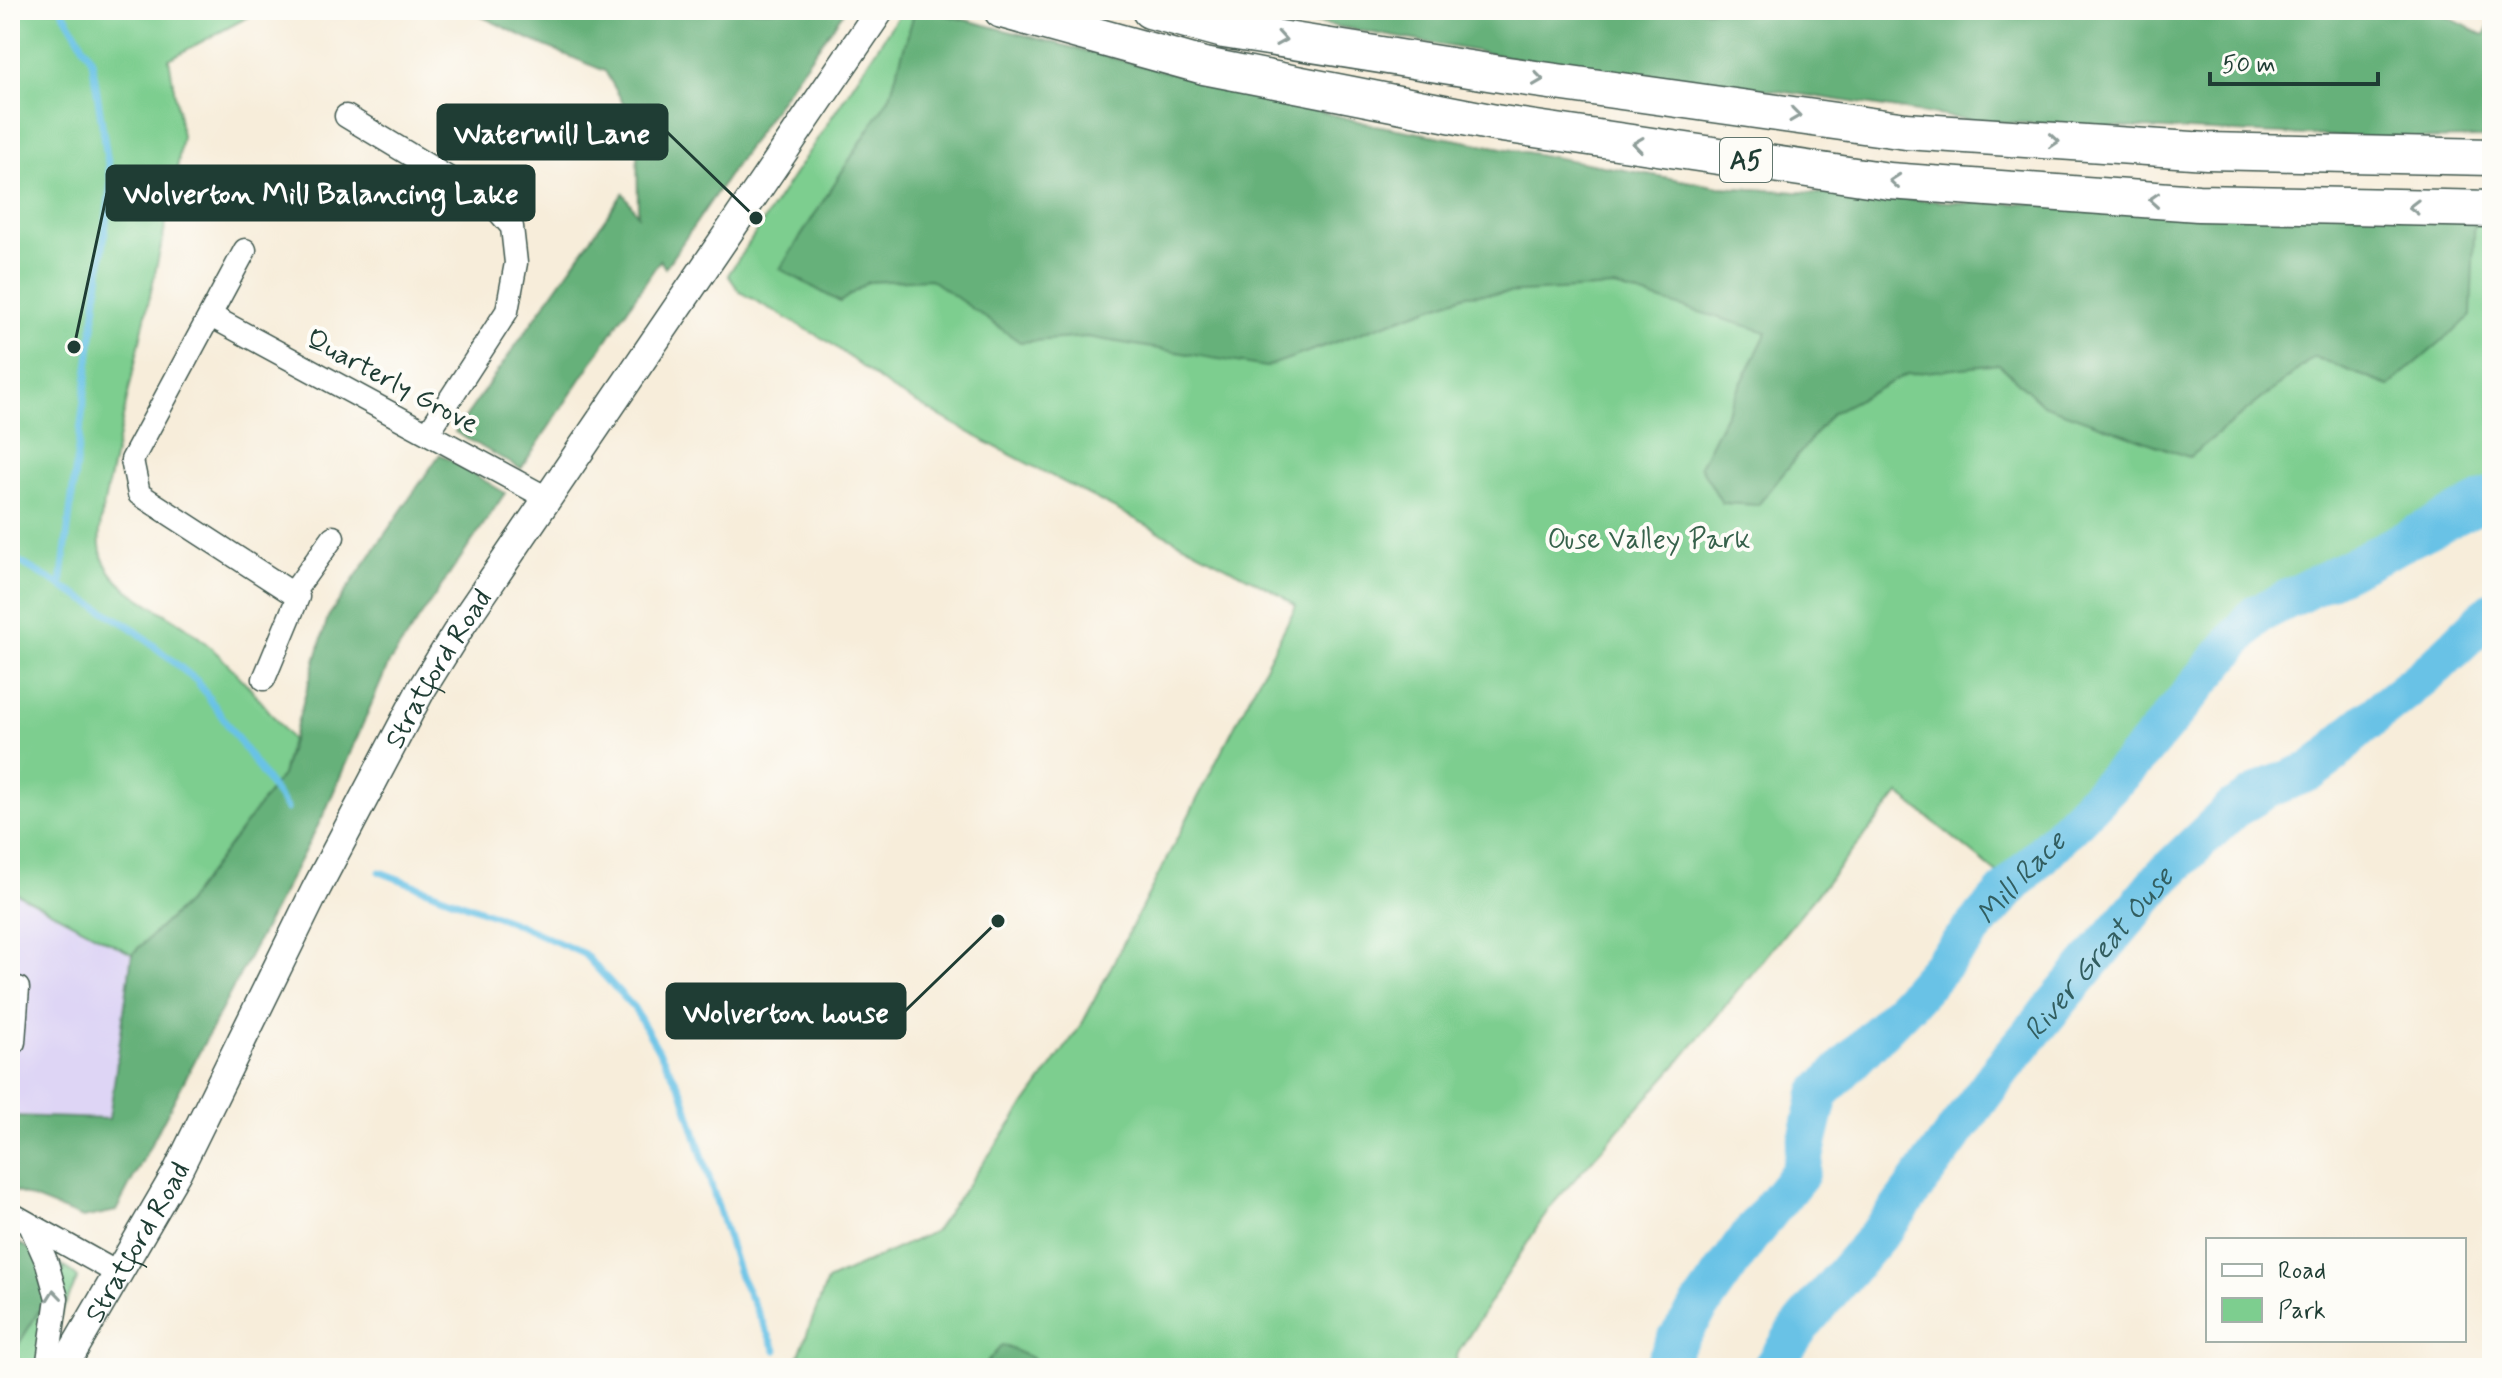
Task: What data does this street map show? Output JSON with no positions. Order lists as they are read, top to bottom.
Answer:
{
  "streets": {
    "highway": ["A5"],
    "street": ["Quarterly Grove", "Stratford Road"]
  },
  "crossings": [
    ["Quarterly Grove", "Stratford Road"]
  ],
  "water": ["Mill Race", "River Great Ouse"],
  "parks": ["Ouse Valley Park"],
  "places": ["Watermill Lane", "Wolverton Mill Balancing Lake", "Wolverton house"],
  "legend": ["Road", "Park"],
  "scale_bar": "50 m"
}
